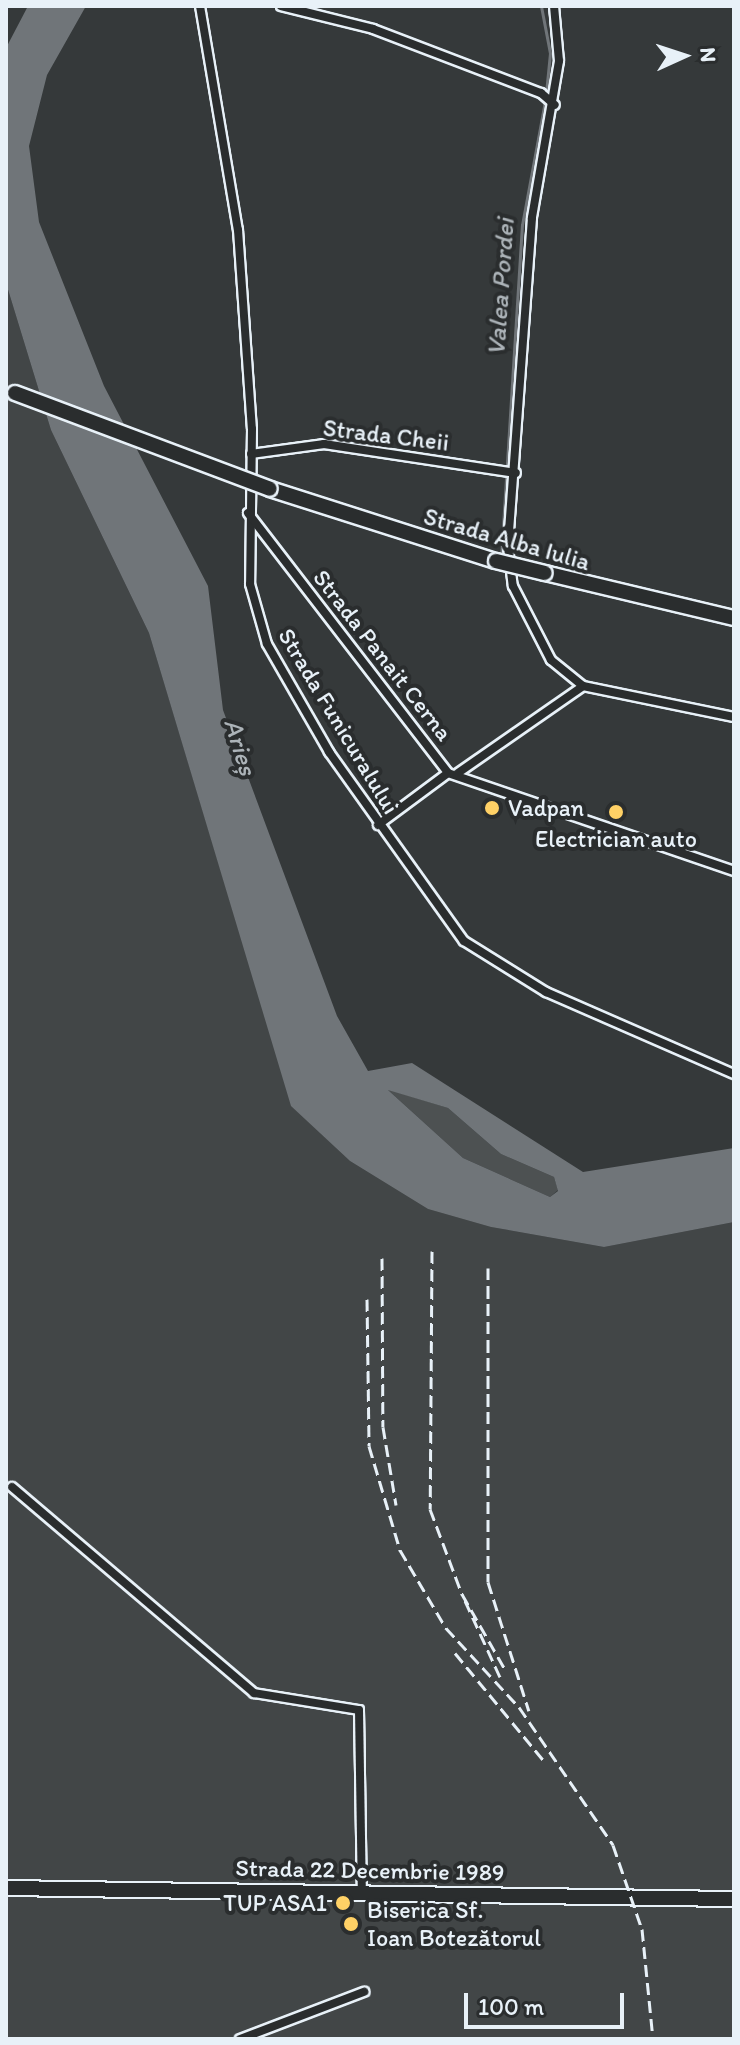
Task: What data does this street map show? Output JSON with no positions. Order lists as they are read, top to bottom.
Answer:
{
  "streets": {
    "main road": ["Strada Alba Iulia", "Strada 22 Decembrie 1989"],
    "street": ["Strada Cheii", "Strada Panait Cerna", "Strada Funicuralului"]
  },
  "crossings": [
    ["Strada Cheii", "Strada Funicuralului"],
    ["Strada Panait Cerna", "Strada Funicuralului"]
  ],
  "water": ["Valea Pordei", "Arieș"],
  "places": [
    "Vadpan",
    "Electrician auto",
    "TUP ASA1",
    "Biserica Sf. Ioan Botezătorul"
  ],
  "scale_bar": "100 m",
  "north": "right"
}
